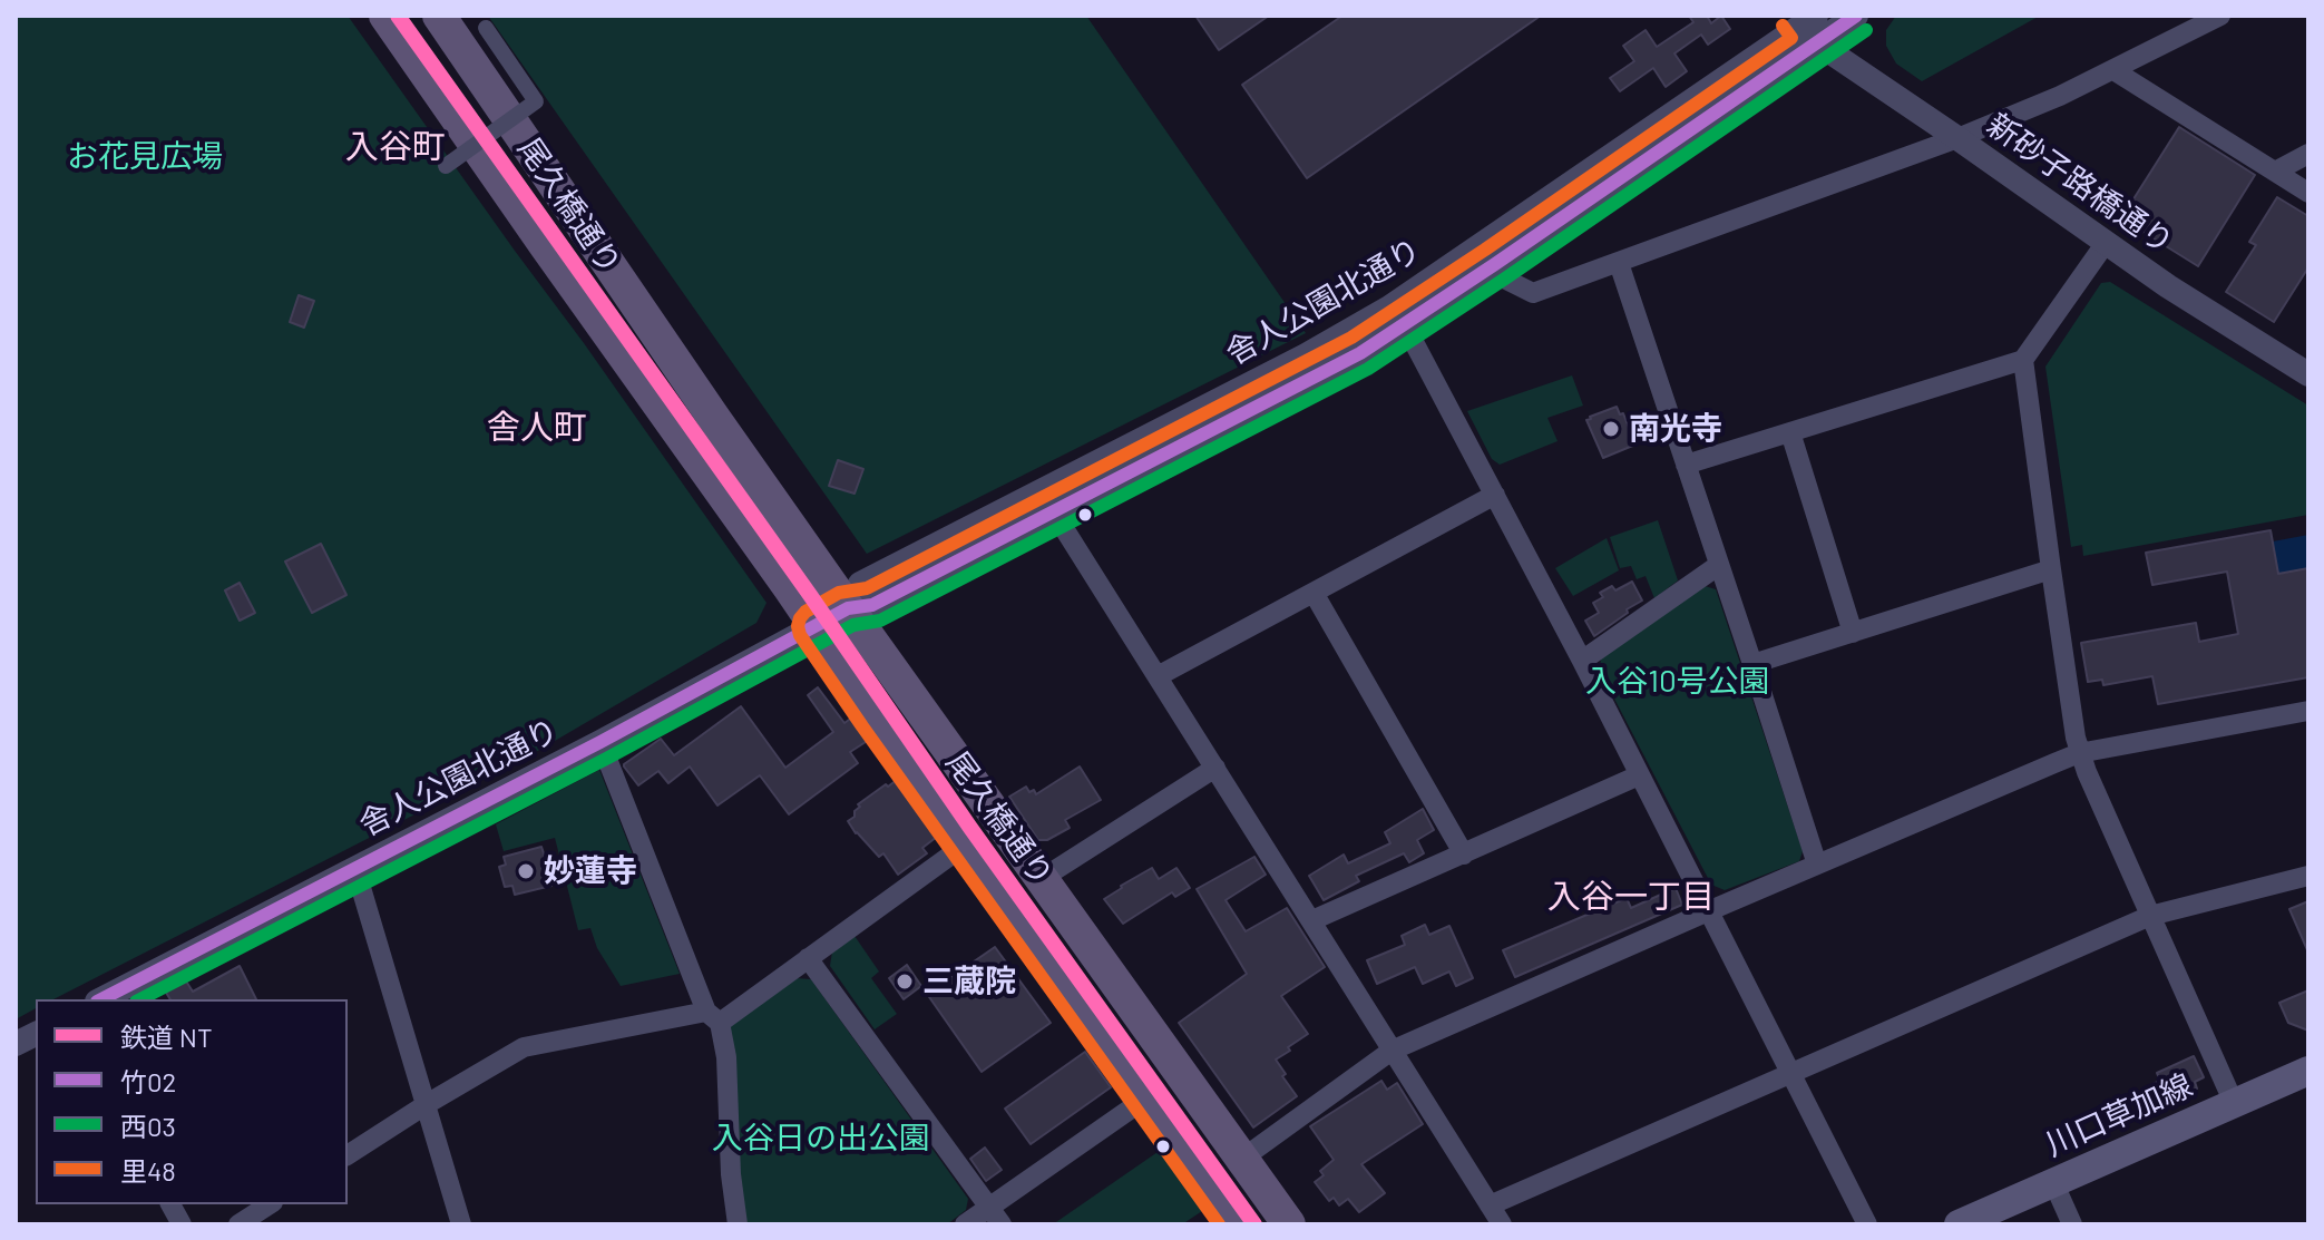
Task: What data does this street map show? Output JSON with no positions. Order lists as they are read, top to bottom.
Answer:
{
  "streets": {
    "main road": ["尾久橋通り", "川口草加線"],
    "street": ["新砂子路橋通り", "舎人公園北通り"]
  },
  "crossings": [
    ["新砂子路橋通り", "舎人公園北通り"],
    ["尾久橋通り", "舎人公園北通り"]
  ],
  "districts": ["入谷町", "舎人町", "入谷一丁目"],
  "parks": ["お花見広場", "入谷10号公園", "入谷日の出公園"],
  "places": ["南光寺", "妙蓮寺", "三蔵院"],
  "lines": [
    "rail line NT",
    "transit line 竹02",
    "transit line 里48",
    "transit line 西03"
  ],
  "legend": [
    "鉄道 NT",
    "竹02",
    "西03",
    "里48"
  ]
}
